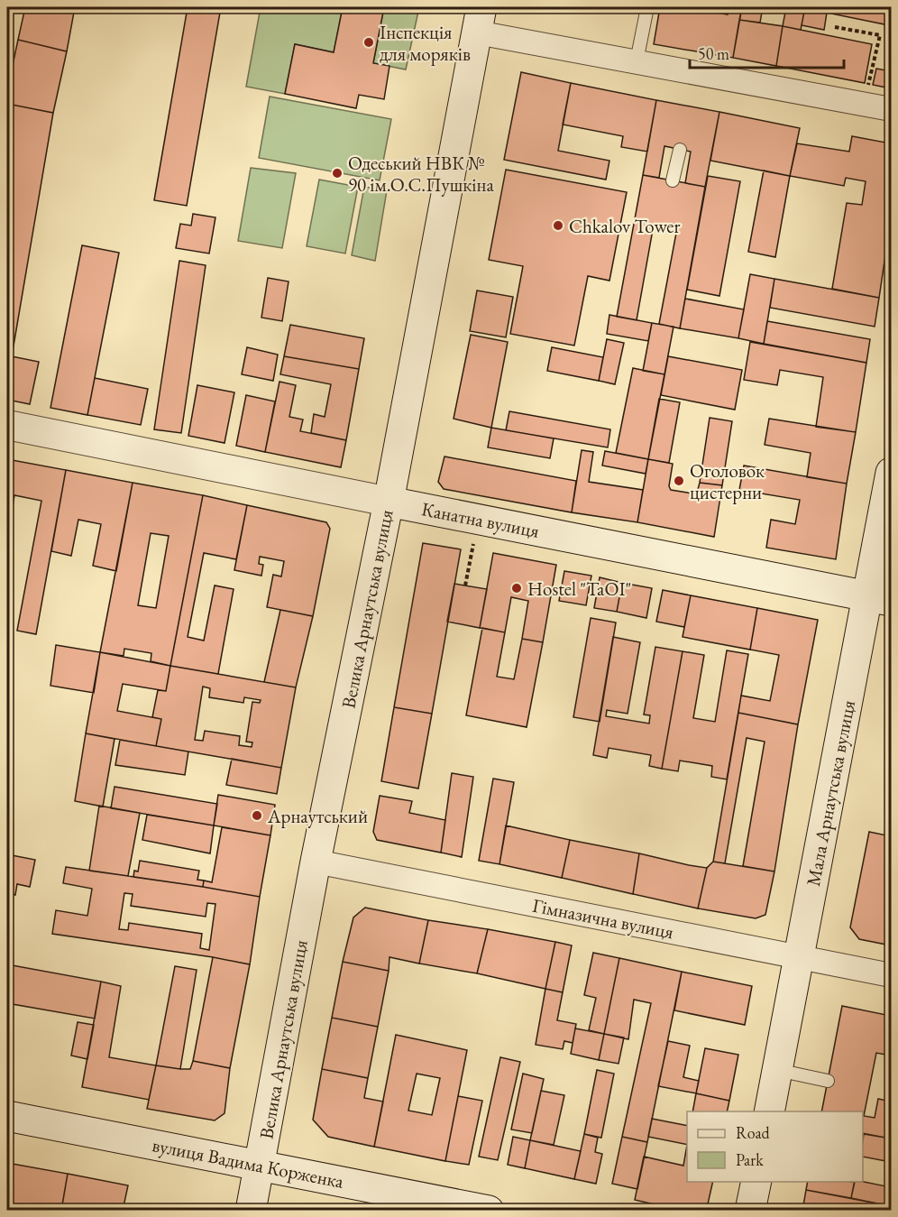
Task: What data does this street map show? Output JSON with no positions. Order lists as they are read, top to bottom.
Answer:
{
  "streets": {
    "main road": [
      "Канатна вулиця",
      "Велика Арнаутська вулиця",
      "Мала Арнаутська вулиця",
      "вулиця Вадима Корженка"
    ],
    "street": ["Гімназична вулиця"]
  },
  "crossings": [
    ["Канатна вулиця", "Велика Арнаутська вулиця"],
    ["Канатна вулиця", "Мала Арнаутська вулиця"],
    ["Велика Арнаутська вулиця", "Гімназична вулиця"],
    ["Велика Арнаутська вулиця", "вулиця Вадима Корженка"],
    ["Мала Арнаутська вулиця", "Гімназична вулиця"]
  ],
  "places": [
    "Інспекція для моряків",
    "Одеський НВК № 90 ім.О.С.Пушкіна",
    "Chkalov Tower",
    "Оголовок цистерни",
    "Hostel \"TaOI\"",
    "Арнаутський"
  ],
  "legend": ["Road", "Park"],
  "scale_bar": "50 m"
}
